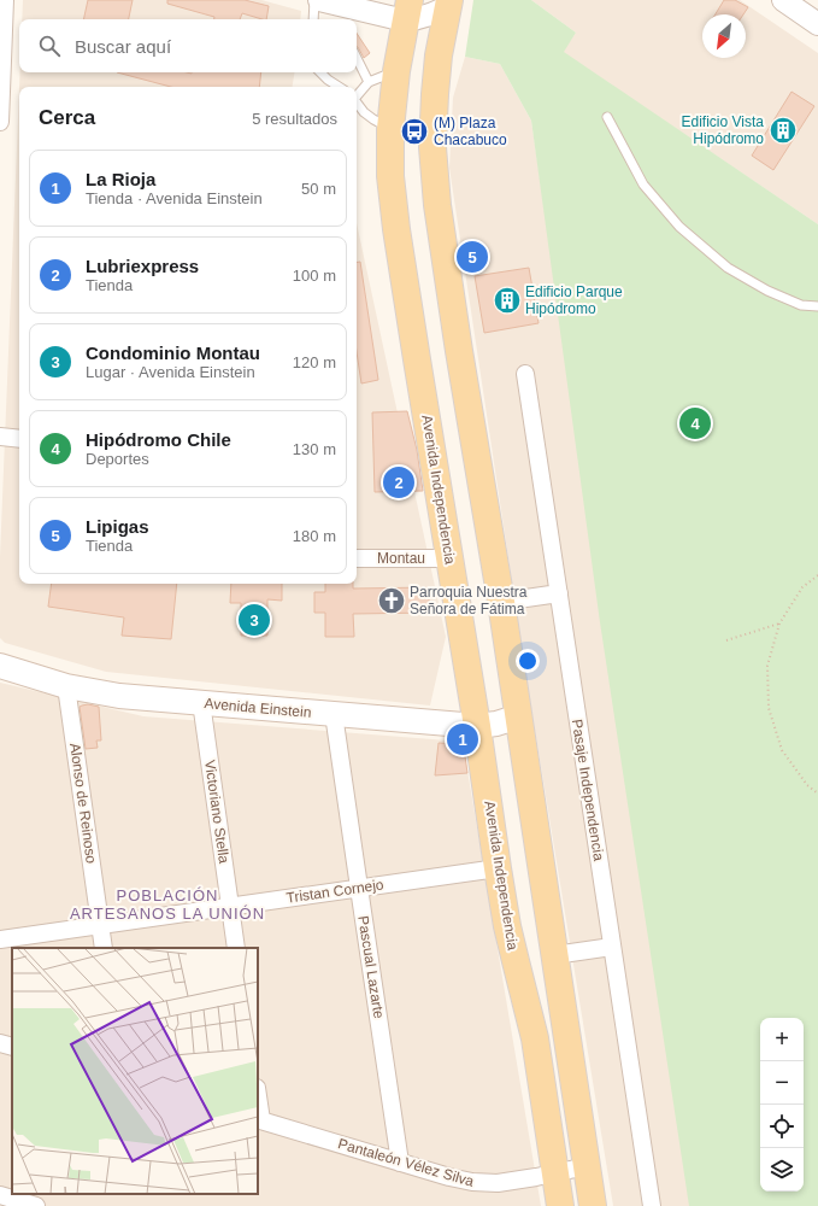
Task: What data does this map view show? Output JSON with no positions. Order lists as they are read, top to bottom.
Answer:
{
  "streets": {
    "main road": ["Avenida Independencia", "Avenida Einstein"],
    "street": [
      "Montau",
      "Pasaje Independencia",
      "Alonso de Reinoso",
      "Victoriano Stella",
      "Tristan Cornejo",
      "Pascual Lazarte",
      "Pantaleón Vélez Silva"
    ]
  },
  "crossings": [
    ["Avenida Independencia", "Montau"],
    ["Avenida Independencia", "Avenida Einstein"],
    ["Avenida Independencia", "Tristan Cornejo"],
    ["Avenida Independencia", "Pantaleón Vélez Silva"],
    ["Avenida Einstein", "Alonso de Reinoso"],
    ["Avenida Einstein", "Victoriano Stella"],
    ["Avenida Einstein", "Pascual Lazarte"],
    ["Alonso de Reinoso", "Tristan Cornejo"],
    ["Victoriano Stella", "Tristan Cornejo"],
    ["Tristan Cornejo", "Pascual Lazarte"],
    ["Pascual Lazarte", "Pantaleón Vélez Silva"]
  ],
  "districts": ["POBLACIÓN ARTESANOS LA UNIÓN"],
  "places": {
    "building": ["Edificio Vista Hipódromo", "Edificio Parque Hipódromo"],
    "bus stop": ["(M) Plaza Chacabuco"],
    "church": ["Parroquia Nuestra Señora de Fátima"]
  },
  "north": "bottom left",
  "page": {
    "search": "Buscar aquí",
    "heading": ["Cerca", "5 resultados"],
    "list": [
      {
        "mark": "1",
        "name": "La Rioja",
        "note": "Tienda · Avenida Einstein",
        "value": "50 m"
      },
      {
        "mark": "2",
        "name": "Lubriexpress",
        "note": "Tienda",
        "value": "100 m"
      },
      {
        "mark": "3",
        "name": "Condominio Montau",
        "note": "Lugar · Avenida Einstein",
        "value": "120 m"
      },
      {
        "mark": "4",
        "name": "Hipódromo Chile",
        "note": "Deportes",
        "value": "130 m"
      },
      {
        "mark": "5",
        "name": "Lipigas",
        "note": "Tienda",
        "value": "180 m"
      }
    ],
    "pins": [
      "5",
      "4",
      "2",
      "3",
      "1"
    ],
    "map_buttons": ["+", "−"]
  }
}
